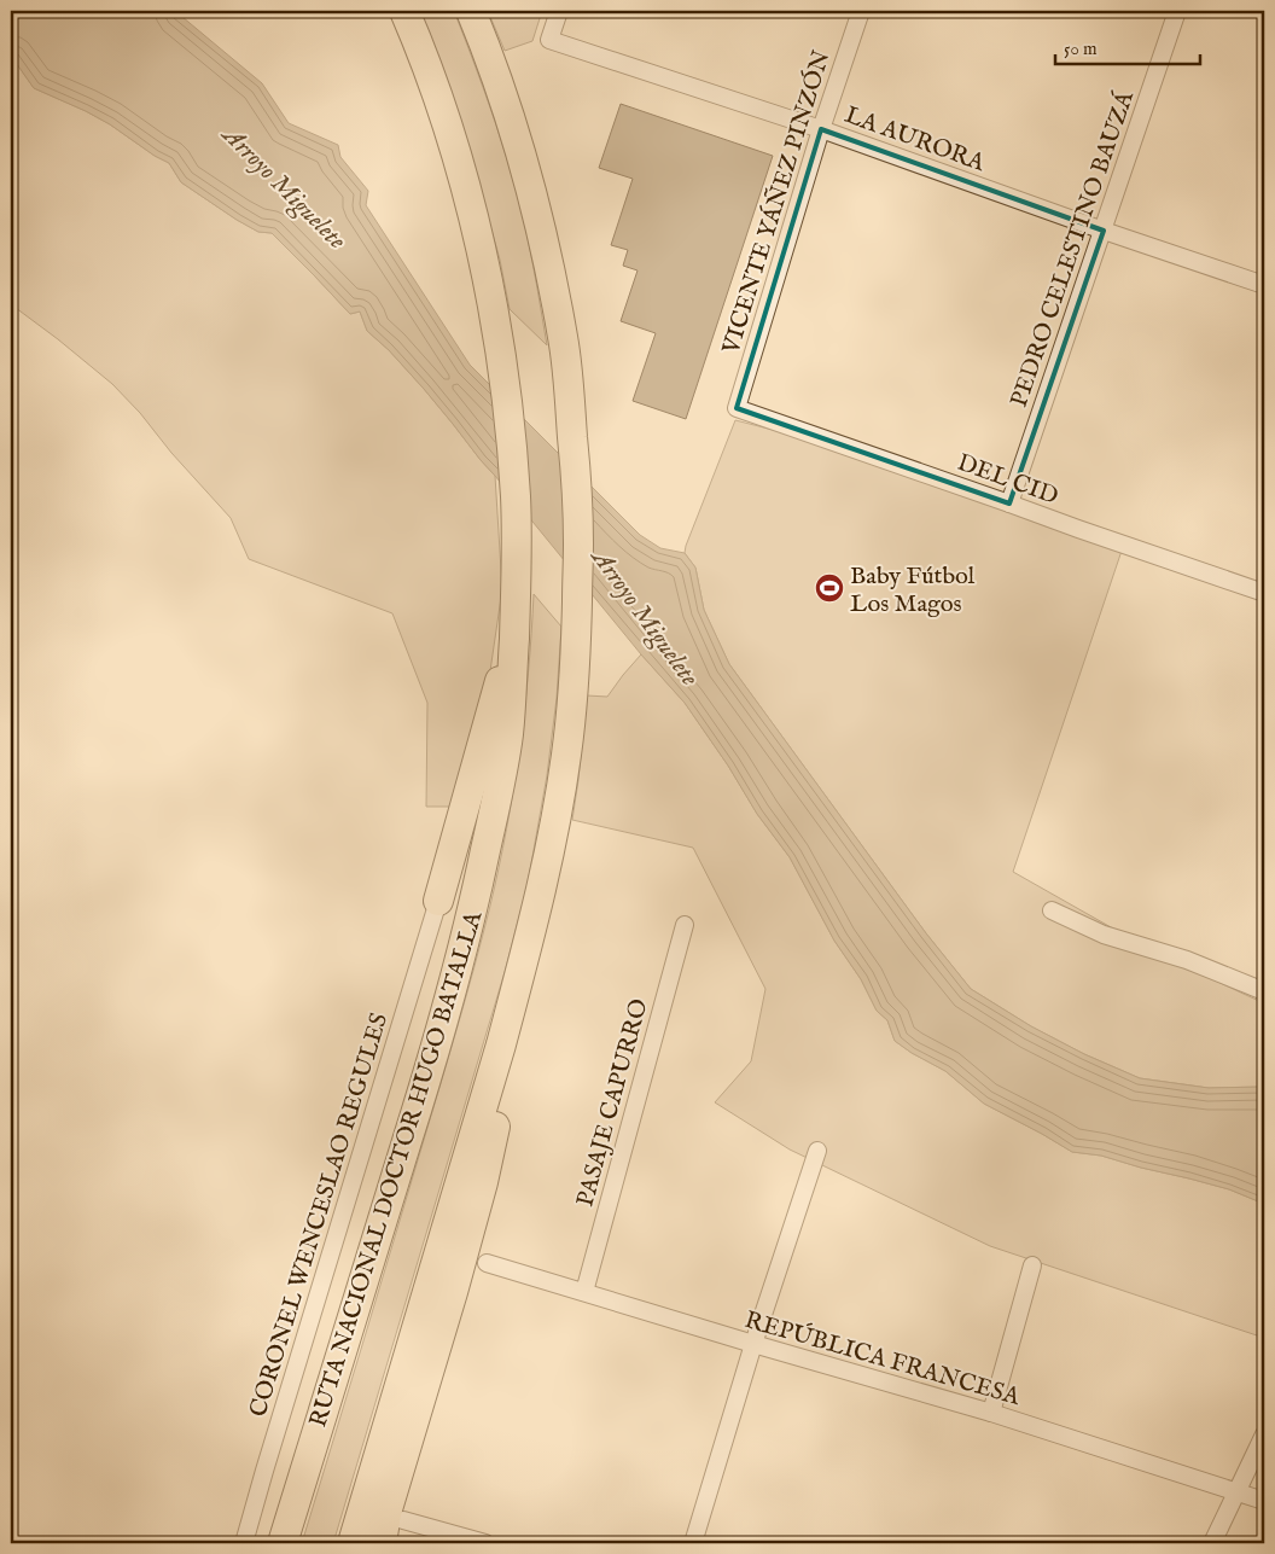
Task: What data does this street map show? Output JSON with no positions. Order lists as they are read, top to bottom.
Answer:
{
  "streets": {
    "highway": ["RUTA NACIONAL DOCTOR HUGO BATALLA"],
    "street": [
      "LA AURORA",
      "VICENTE YÁÑEZ PINZÓN",
      "PEDRO CELESTINO BAUZÁ",
      "DEL CID",
      "PASAJE CAPURRO",
      "CORONEL WENCESLAO REGULES",
      "REPÚBLICA FRANCESA"
    ]
  },
  "crossings": [
    ["LA AURORA", "VICENTE YÁÑEZ PINZÓN"],
    ["LA AURORA", "PEDRO CELESTINO BAUZÁ"],
    ["VICENTE YÁÑEZ PINZÓN", "DEL CID"],
    ["PEDRO CELESTINO BAUZÁ", "DEL CID"],
    ["PASAJE CAPURRO", "REPÚBLICA FRANCESA"]
  ],
  "water": ["Arroyo Miguelete"],
  "places": {
    "sports": ["Baby Fútbol Los Magos"]
  },
  "scale_bar": "50 m"
}
